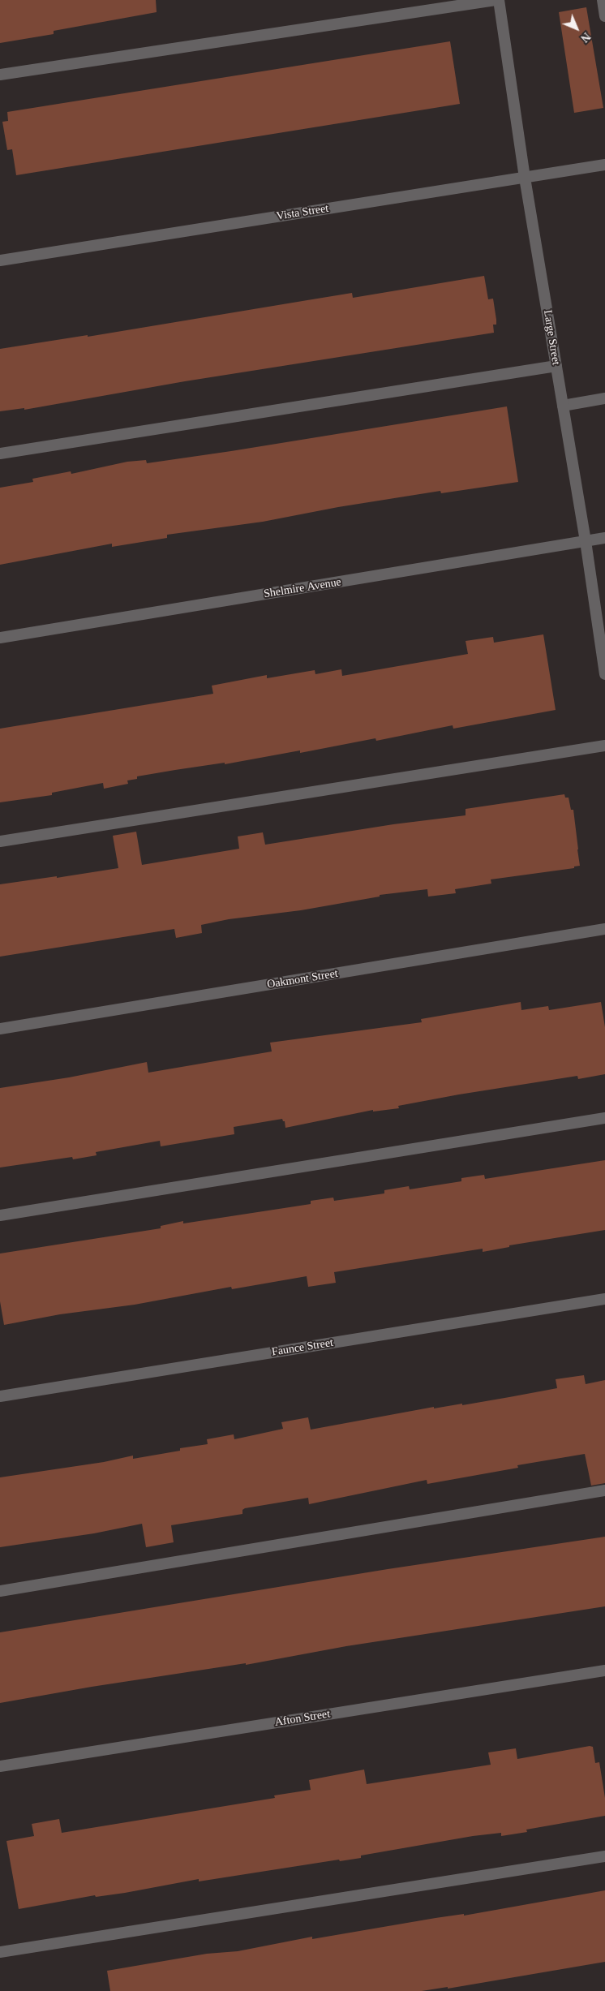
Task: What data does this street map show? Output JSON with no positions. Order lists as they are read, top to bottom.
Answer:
{
  "streets": {
    "street": [
      "Vista Street",
      "Large Street",
      "Shelmire Avenue",
      "Oakmont Street",
      "Faunce Street",
      "Afton Street"
    ]
  },
  "crossings": [
    ["Vista Street", "Large Street"],
    ["Large Street", "Shelmire Avenue"]
  ],
  "north": "bottom right"
}
